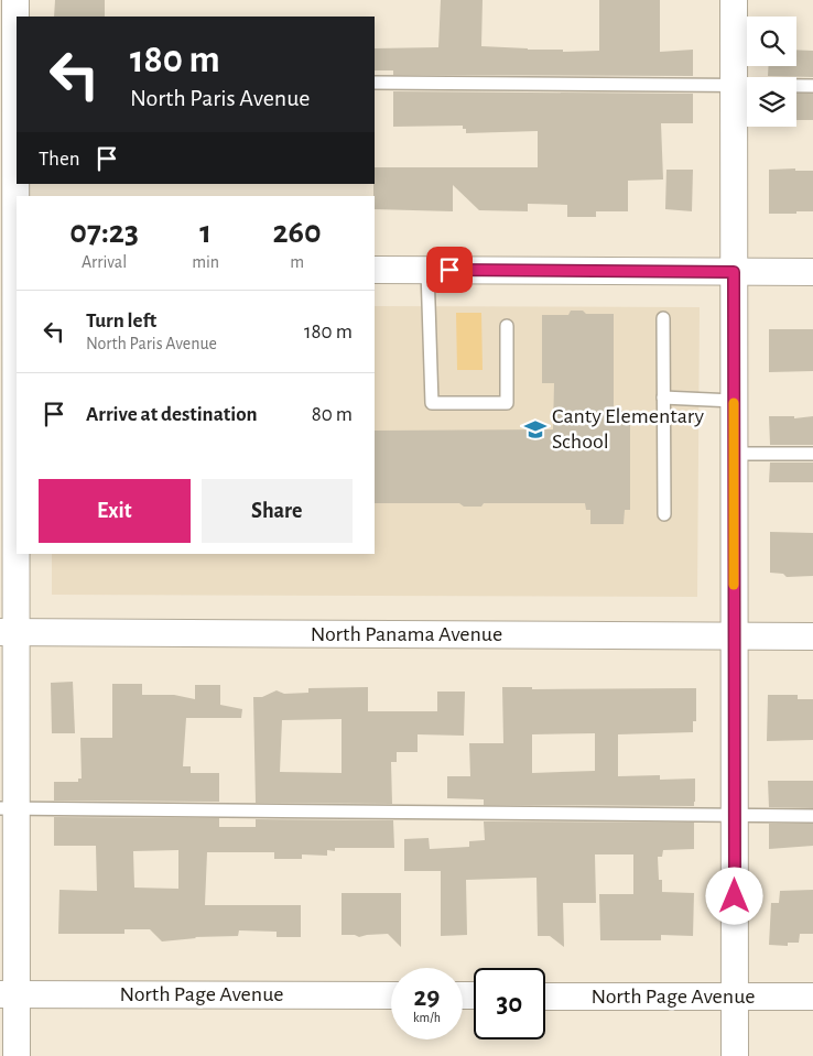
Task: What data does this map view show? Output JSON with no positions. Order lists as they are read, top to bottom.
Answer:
{
  "streets": {
    "street": ["North Panama Avenue", "North Page Avenue"]
  },
  "places": {
    "school or university": ["Canty Elementary School"]
  },
  "page": {
    "turn": ["180 m", "North Paris Avenue"],
    "then": "Then",
    "eta": [
      "07:23",
      "Arrival",
      "1",
      "min",
      "260",
      "m"
    ],
    "list": [
      {
        "name": "Turn left",
        "note": "North Paris Avenue",
        "value": "180 m"
      },
      {
        "name": "Arrive at destination",
        "value": "80 m"
      }
    ],
    "buttons": ["Exit", "Share"],
    "speed": "29 km/h",
    "limit": "30"
  }
}
